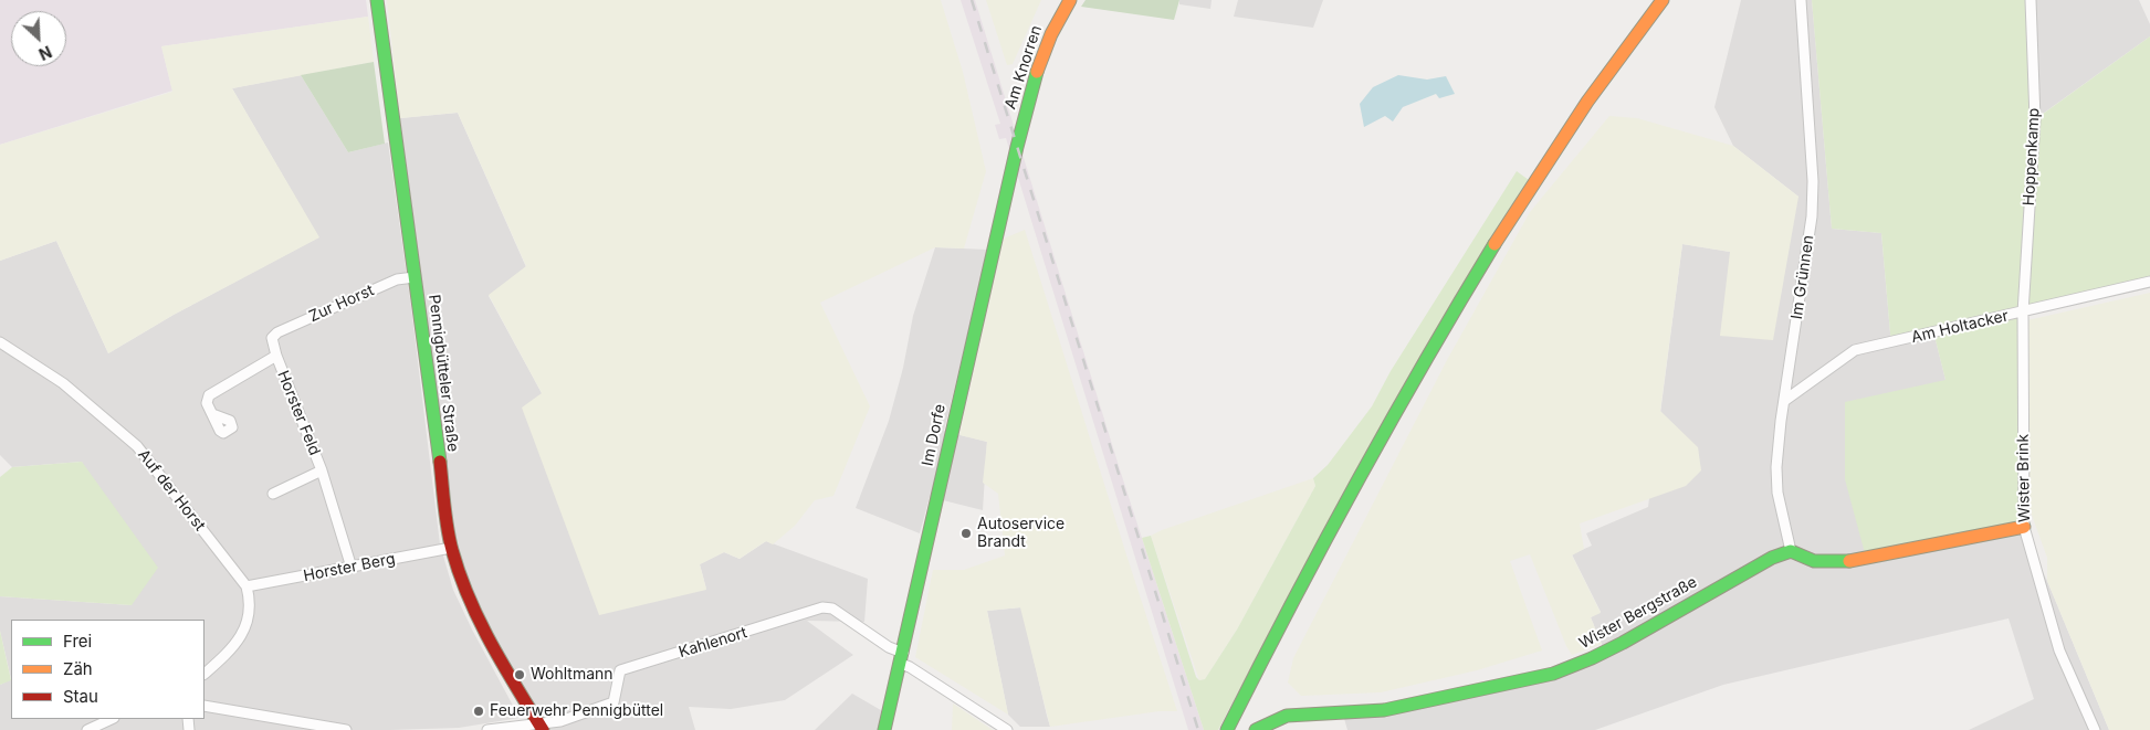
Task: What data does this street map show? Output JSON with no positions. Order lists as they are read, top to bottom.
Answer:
{
  "streets": {
    "street": [
      "Am Knorren",
      "Hoppenkamp",
      "Im Grünnen",
      "Zur Horst",
      "Am Holtacker",
      "Pennigbütteler Straße",
      "Horster Feld",
      "Im Dorfe",
      "Wister Brink",
      "Auf der Horst",
      "Horster Berg",
      "Wister Bergstraße",
      "Kahlenort"
    ]
  },
  "crossings": [
    ["Am Knorren", "Im Dorfe"],
    ["Hoppenkamp", "Am Holtacker"],
    ["Hoppenkamp", "Wister Brink"],
    ["Im Grünnen", "Am Holtacker"],
    ["Im Grünnen", "Wister Bergstraße"],
    ["Zur Horst", "Pennigbütteler Straße"],
    ["Zur Horst", "Horster Feld"],
    ["Am Holtacker", "Wister Brink"],
    ["Pennigbütteler Straße", "Horster Berg"],
    ["Pennigbütteler Straße", "Kahlenort"],
    ["Horster Feld", "Horster Berg"],
    ["Im Dorfe", "Kahlenort"],
    ["Auf der Horst", "Horster Berg"]
  ],
  "places": ["Autoservice Brandt", "Wohltmann", "Feuerwehr Pennigbüttel"],
  "legend": ["Frei", "Zäh", "Stau"],
  "north": "bottom right"
}
